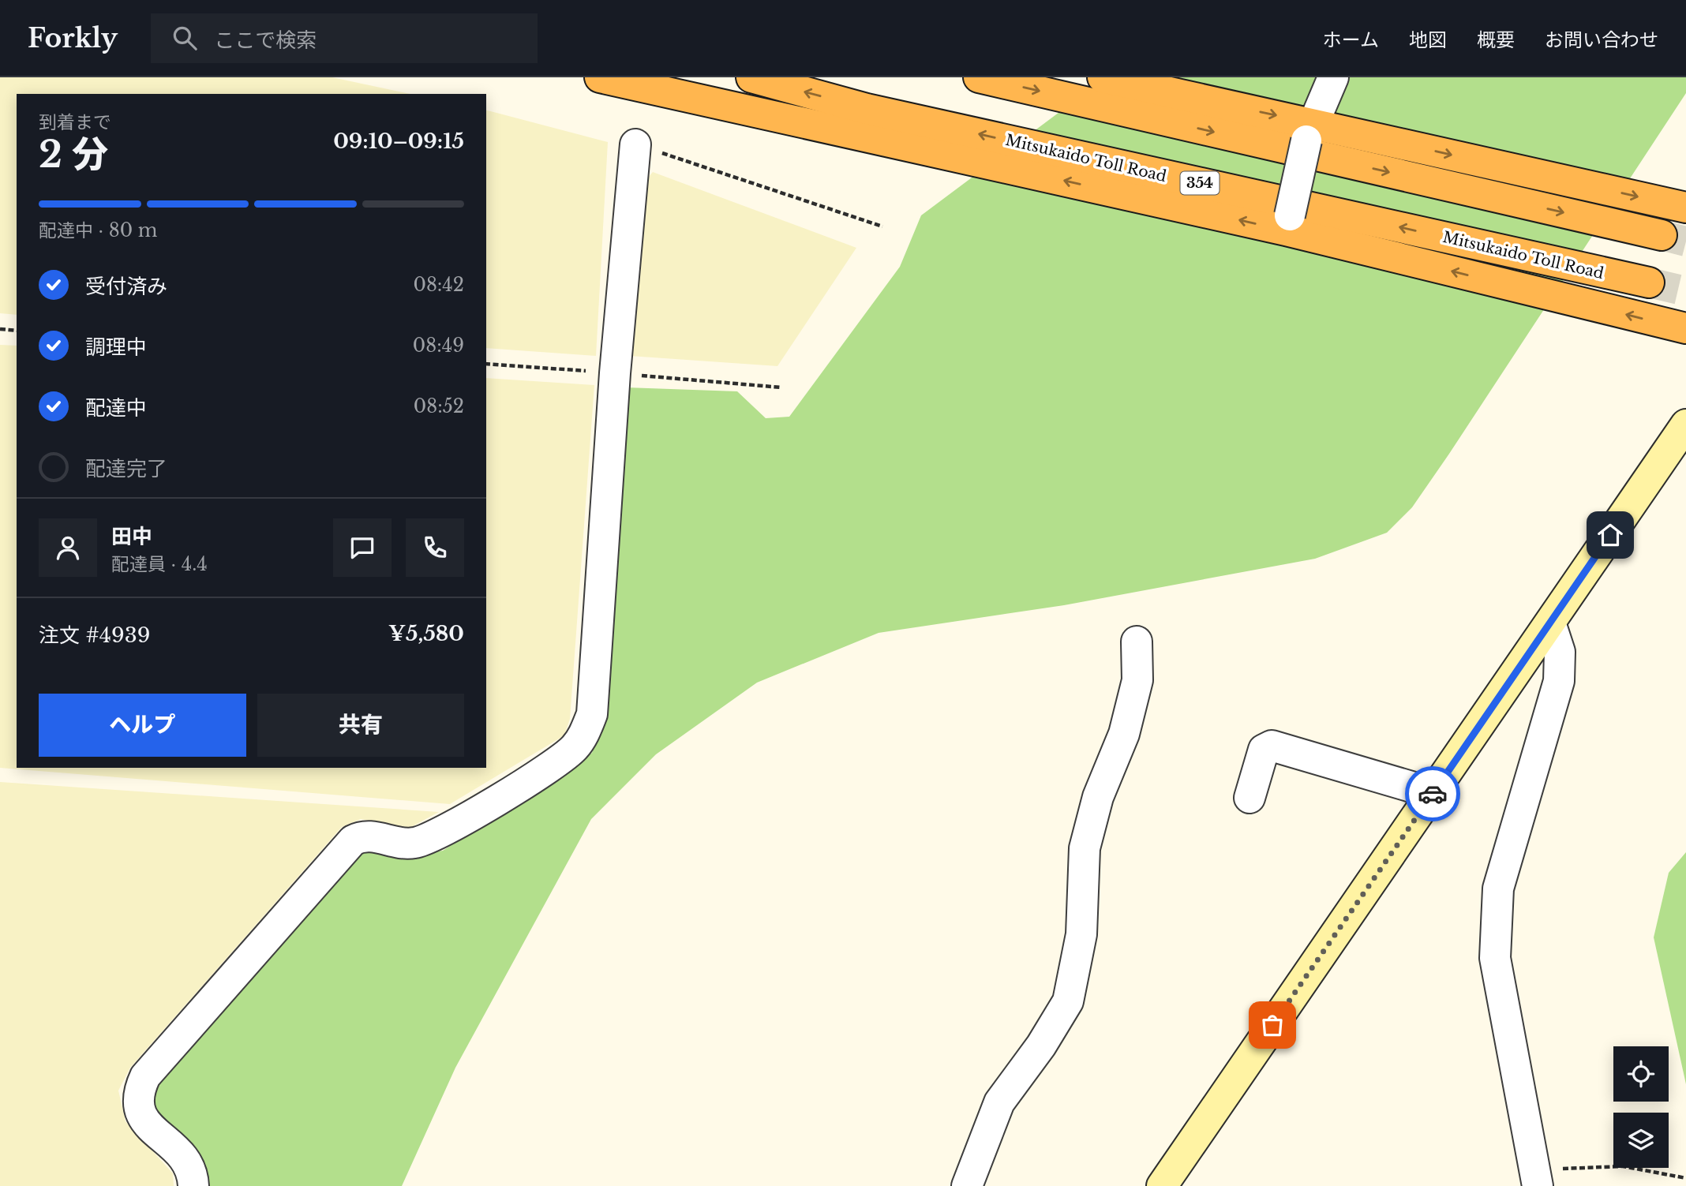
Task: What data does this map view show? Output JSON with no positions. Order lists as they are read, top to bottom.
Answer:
{
  "streets": {
    "highway": ["Mitsukaido Toll Road", "354"]
  },
  "page": {
    "header": "Forkly",
    "search": "ここで検索",
    "nav": [
      "ホーム",
      "地図",
      "概要",
      "お問い合わせ"
    ],
    "heading": ["2 分", "到着まで", "09:10–09:15"],
    "panel": [
      "田中",
      "配達員 · 4.4",
      "注文 #4939",
      "¥5,580"
    ],
    "bar": "配達中 · 80 m",
    "list": [
      ["受付済み", "08:42"],
      ["調理中", "08:49"],
      ["配達中", "08:52"],
      "配達完了"
    ],
    "buttons": ["ヘルプ", "共有"]
  }
}
